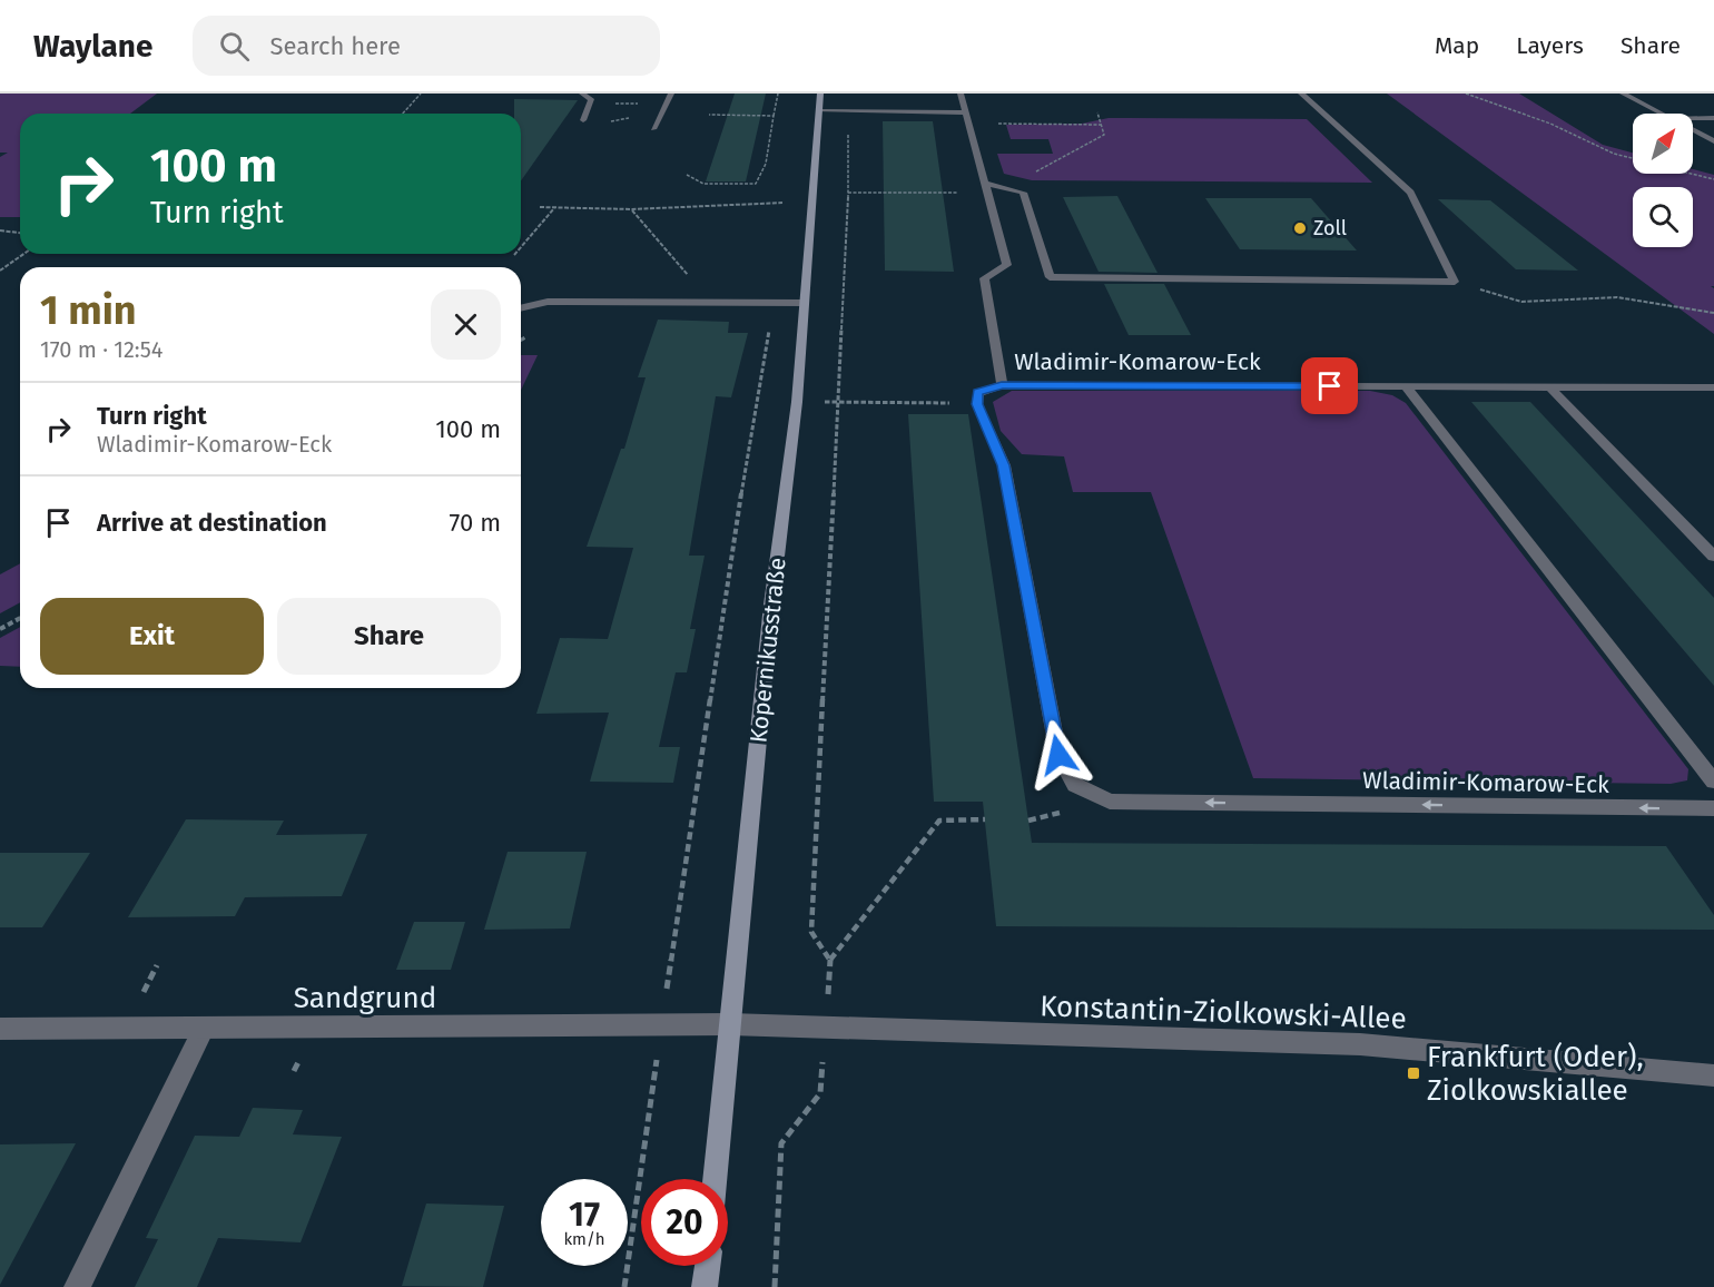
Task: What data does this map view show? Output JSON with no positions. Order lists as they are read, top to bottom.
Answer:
{
  "streets": {
    "main road": ["Kopernikusstraße"],
    "street": ["Wladimir-Komarow-Eck", "Sandgrund", "Konstantin-Ziolkowski-Allee"]
  },
  "crossings": [
    ["Kopernikusstraße", "Sandgrund"],
    ["Kopernikusstraße", "Konstantin-Ziolkowski-Allee"],
    ["Sandgrund", "Konstantin-Ziolkowski-Allee"]
  ],
  "one_way": ["Wladimir-Komarow-Eck"],
  "places": {
    "other": ["Zoll"],
    "transit": ["Frankfurt (Oder), Ziolkowskiallee"]
  },
  "north": "top right",
  "page": {
    "header": "Waylane",
    "search": "Search here",
    "nav": ["Map", "Layers", "Share"],
    "turn": ["100 m", "Turn right"],
    "heading": ["1 min", "170 m · 12:54"],
    "list": [
      {
        "name": "Turn right",
        "note": "Wladimir-Komarow-Eck",
        "value": "100 m"
      },
      {
        "name": "Arrive at destination",
        "value": "70 m"
      }
    ],
    "buttons": ["Exit", "Share"],
    "speed": "17 km/h",
    "limit": "20"
  }
}
